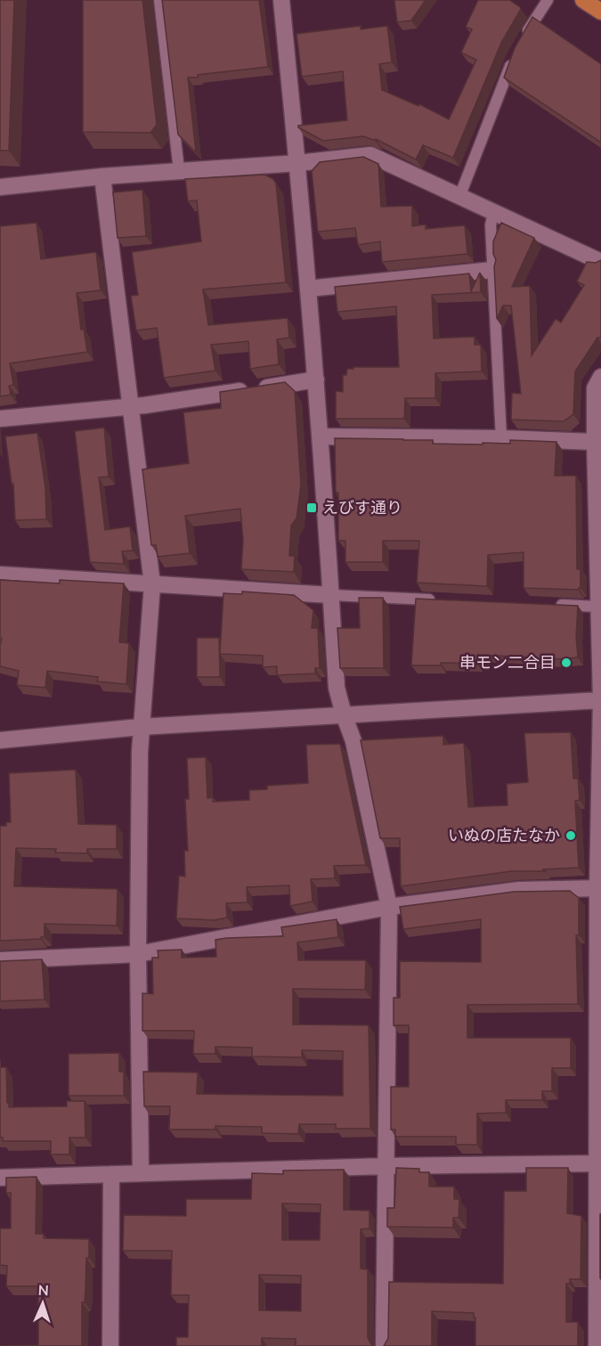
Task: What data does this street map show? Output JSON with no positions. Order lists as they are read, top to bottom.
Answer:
{
  "places": {
    "transit": ["えびす通り"],
    "other": ["串モン二合目", "いぬの店たなか"]
  },
  "north": "top"
}
